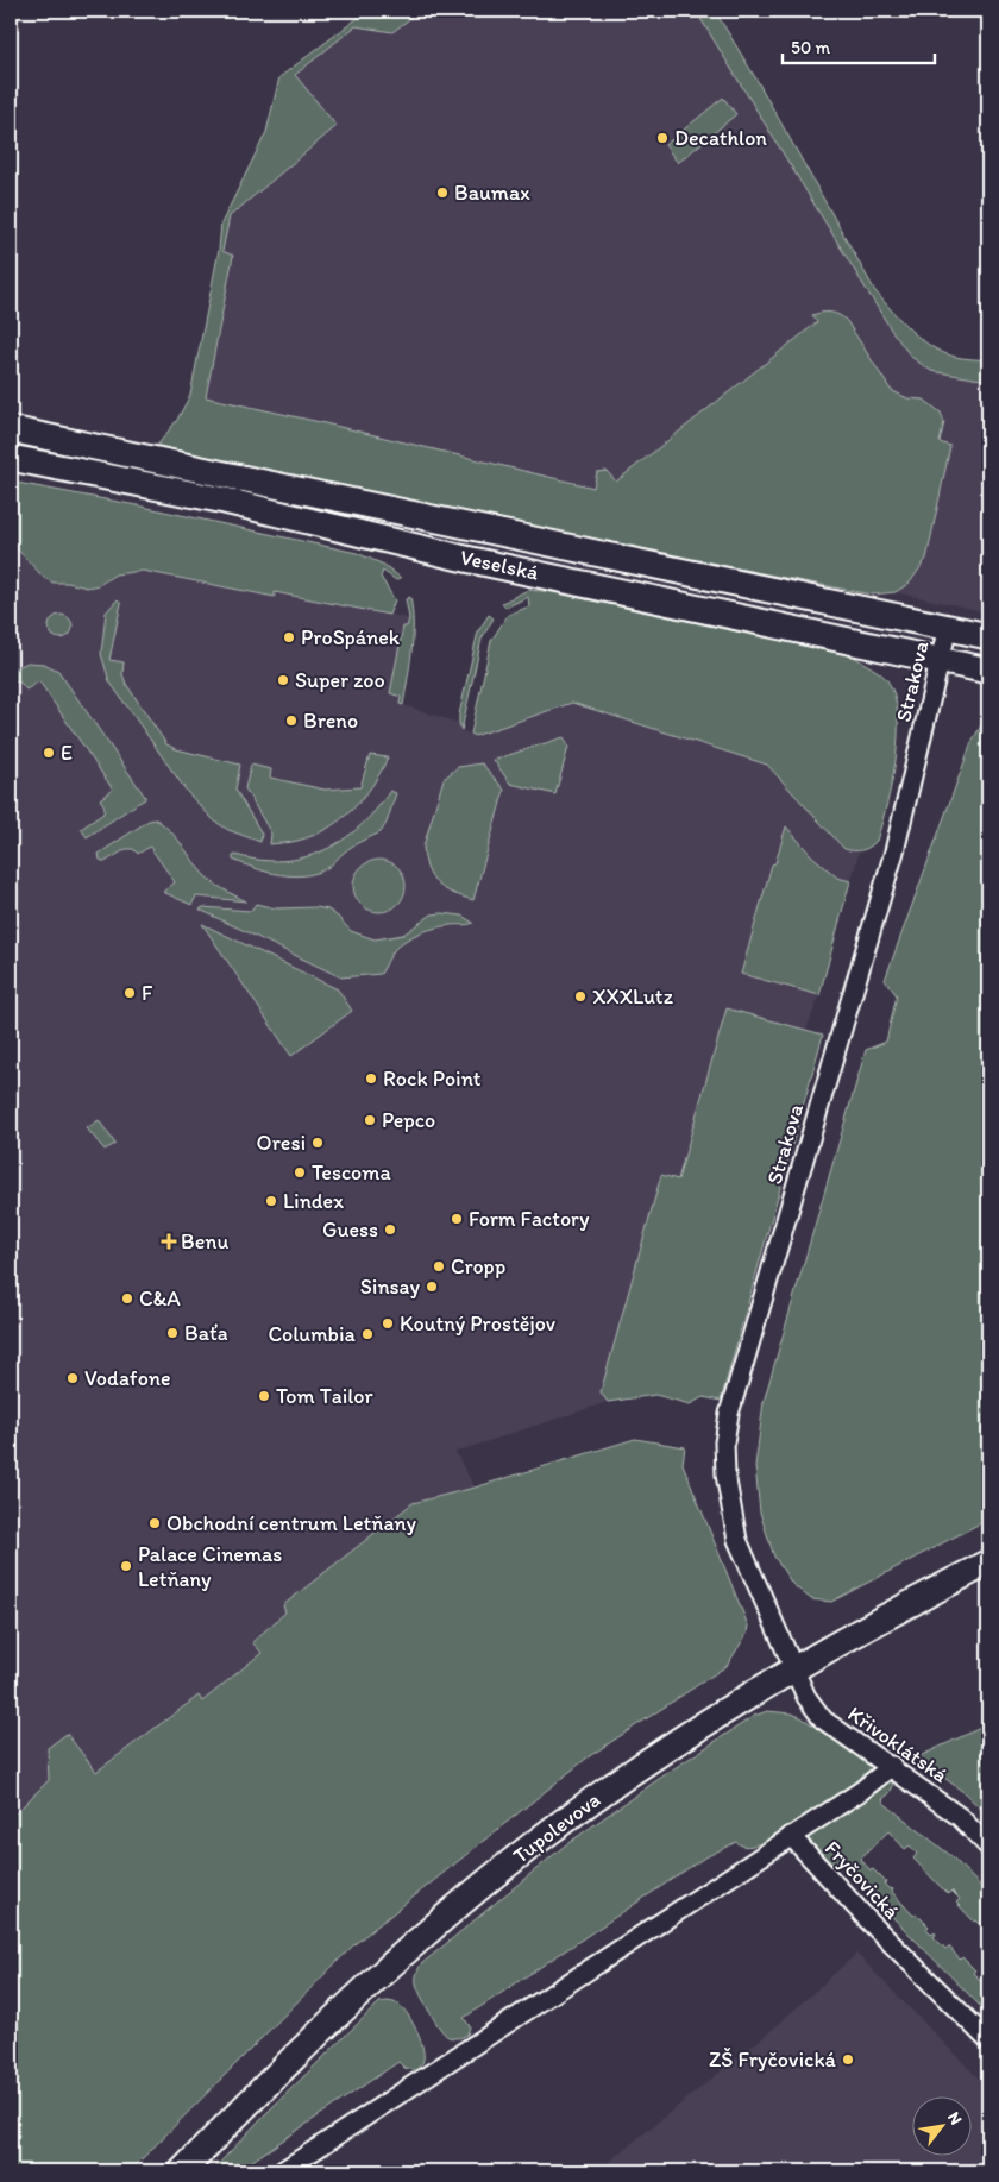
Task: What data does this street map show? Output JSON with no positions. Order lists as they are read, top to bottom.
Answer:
{
  "streets": {
    "main road": ["Veselská", "Tupolevova"],
    "street": ["Strakova", "Křivoklátská", "Fryčovická"]
  },
  "crossings": [
    ["Veselská", "Strakova"],
    ["Strakova", "Křivoklátská"],
    ["Strakova", "Tupolevova"],
    ["Křivoklátská", "Tupolevova"],
    ["Křivoklátská", "Fryčovická"]
  ],
  "places": {
    "other": [
      "Decathlon",
      "Baumax",
      "ProSpánek",
      "Super zoo",
      "Breno",
      "E",
      "F",
      "XXXLutz",
      "Rock Point",
      "Pepco",
      "Oresi",
      "Tescoma",
      "Lindex",
      "Form Factory",
      "Guess",
      "Cropp",
      "Sinsay",
      "C&A",
      "Koutný Prostějov",
      "Baťa",
      "Columbia",
      "Vodafone",
      "Tom Tailor",
      "Obchodní centrum Letňany",
      "Palace Cinemas Letňany",
      "ZŠ Fryčovická"
    ],
    "health": ["Benu"]
  },
  "scale_bar": "50 m",
  "north": "top right"
}
